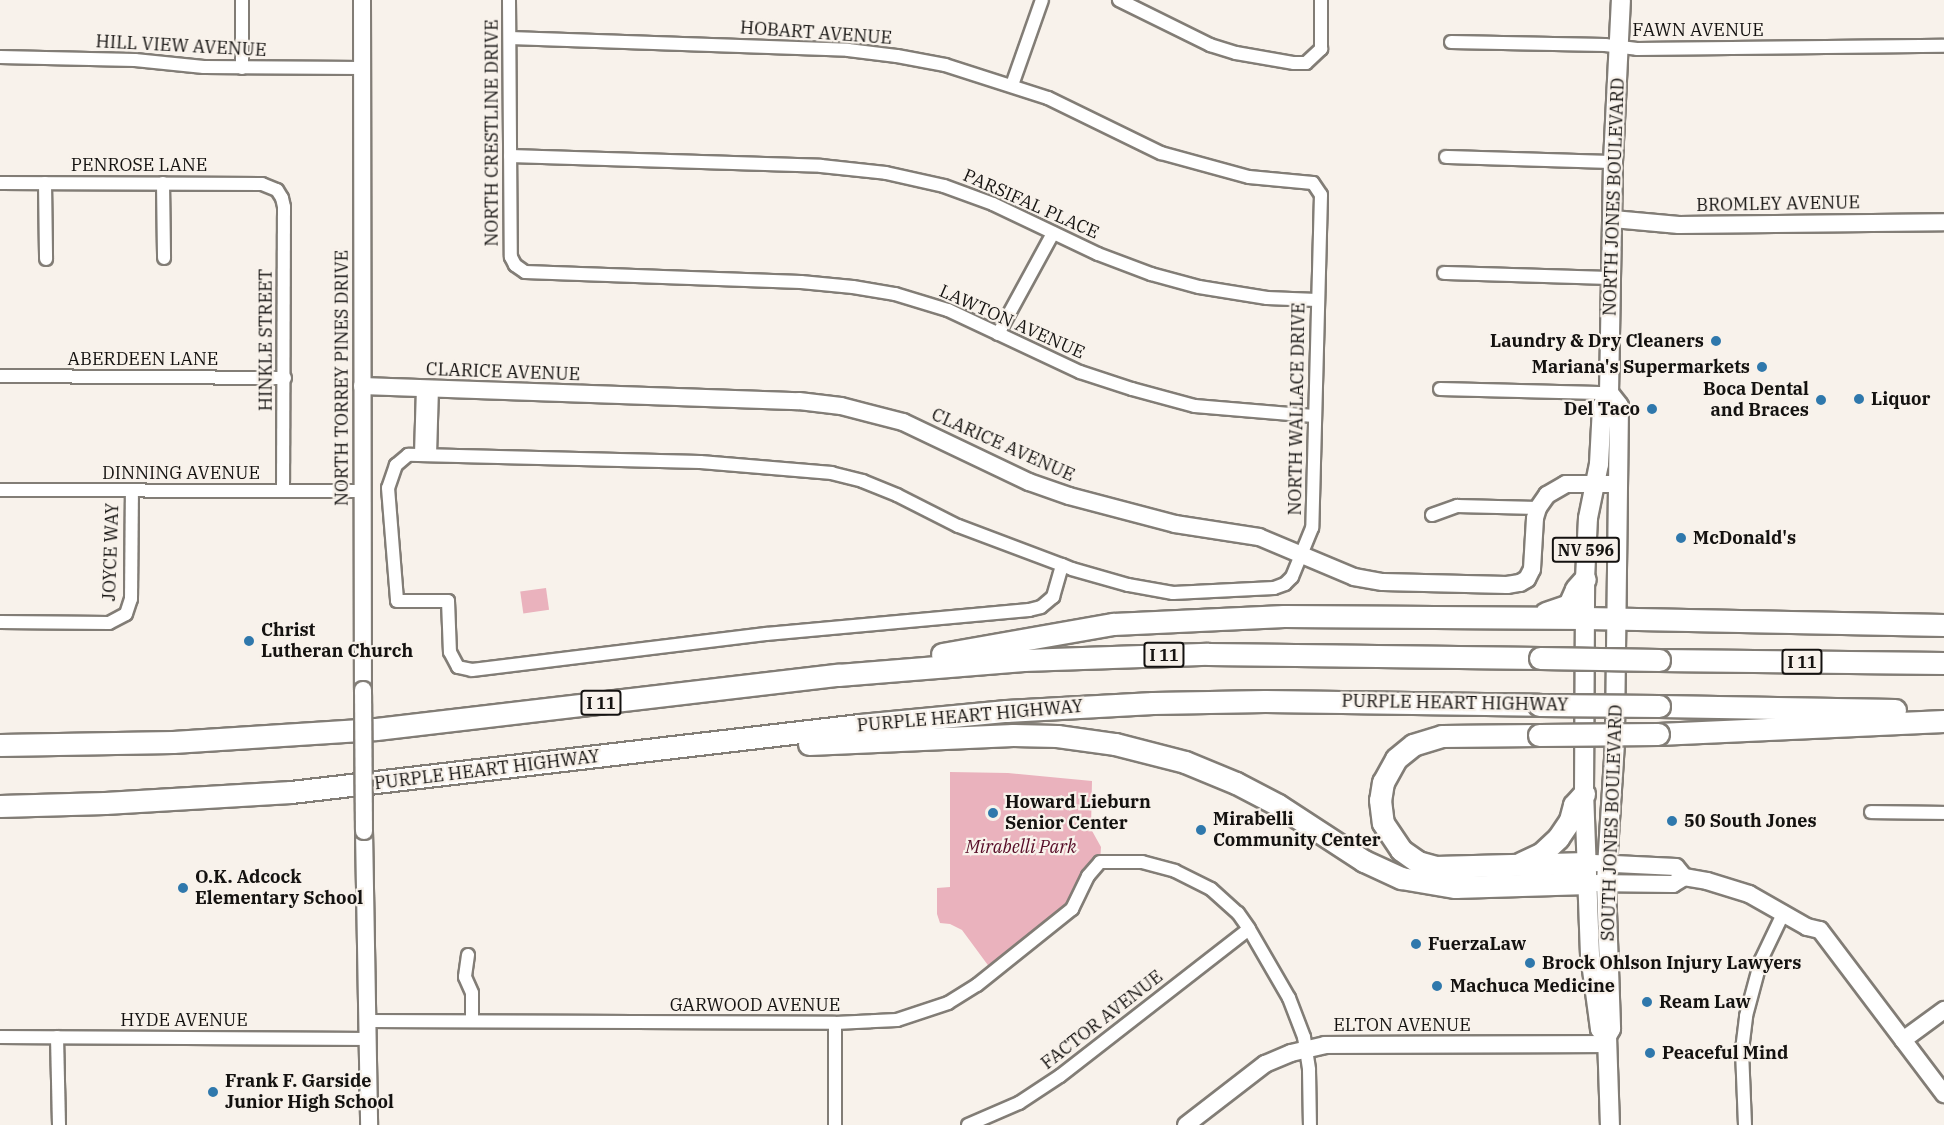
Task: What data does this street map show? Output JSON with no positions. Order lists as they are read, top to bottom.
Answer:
{
  "streets": {
    "highway": ["I 11", "PURPLE HEART HIGHWAY"],
    "main road": ["NORTH JONES BOULEVARD", "NV 596", "SOUTH JONES BOULEVARD"],
    "street": [
      "FAWN AVENUE",
      "HOBART AVENUE",
      "HILL VIEW AVENUE",
      "NORTH CRESTLINE DRIVE",
      "PENROSE LANE",
      "PARSIFAL PLACE",
      "BROMLEY AVENUE",
      "LAWTON AVENUE",
      "HINKLE STREET",
      "ABERDEEN LANE",
      "CLARICE AVENUE",
      "NORTH TORREY PINES DRIVE",
      "NORTH WALLACE DRIVE",
      "DINNING AVENUE",
      "JOYCE WAY",
      "GARWOOD AVENUE",
      "HYDE AVENUE",
      "FACTOR AVENUE",
      "ELTON AVENUE"
    ]
  },
  "crossings": [
    ["FAWN AVENUE", "NORTH JONES BOULEVARD"],
    ["HOBART AVENUE", "NORTH CRESTLINE DRIVE"],
    ["HOBART AVENUE", "NORTH WALLACE DRIVE"],
    ["HILL VIEW AVENUE", "NORTH TORREY PINES DRIVE"],
    ["NORTH CRESTLINE DRIVE", "PARSIFAL PLACE"],
    ["NORTH CRESTLINE DRIVE", "LAWTON AVENUE"],
    ["PENROSE LANE", "HINKLE STREET"],
    ["NORTH JONES BOULEVARD", "BROMLEY AVENUE"],
    ["NORTH JONES BOULEVARD", "SOUTH JONES BOULEVARD"],
    ["PARSIFAL PLACE", "NORTH WALLACE DRIVE"],
    ["LAWTON AVENUE", "NORTH WALLACE DRIVE"],
    ["HINKLE STREET", "ABERDEEN LANE"],
    ["HINKLE STREET", "DINNING AVENUE"],
    ["CLARICE AVENUE", "NORTH TORREY PINES DRIVE"],
    ["CLARICE AVENUE", "NORTH WALLACE DRIVE"],
    ["NORTH TORREY PINES DRIVE", "DINNING AVENUE"],
    ["NORTH TORREY PINES DRIVE", "GARWOOD AVENUE"],
    ["NORTH TORREY PINES DRIVE", "HYDE AVENUE"],
    ["DINNING AVENUE", "JOYCE WAY"],
    ["SOUTH JONES BOULEVARD", "ELTON AVENUE"],
    ["GARWOOD AVENUE", "FACTOR AVENUE"]
  ],
  "parks": ["Mirabelli Park"],
  "places": [
    "Laundry & Dry Cleaners",
    "Mariana's Supermarkets",
    "Liquor",
    "Boca Dental and Braces",
    "Del Taco",
    "McDonald's",
    "Christ Lutheran Church",
    "Howard Lieburn Senior Center",
    "50 South Jones",
    "Mirabelli Community Center",
    "O.K. Adcock Elementary School",
    "FuerzaLaw",
    "Brock Ohlson Injury Lawyers",
    "Machuca Medicine",
    "Ream Law",
    "Peaceful Mind",
    "Frank F. Garside Junior High School"
  ]
}
